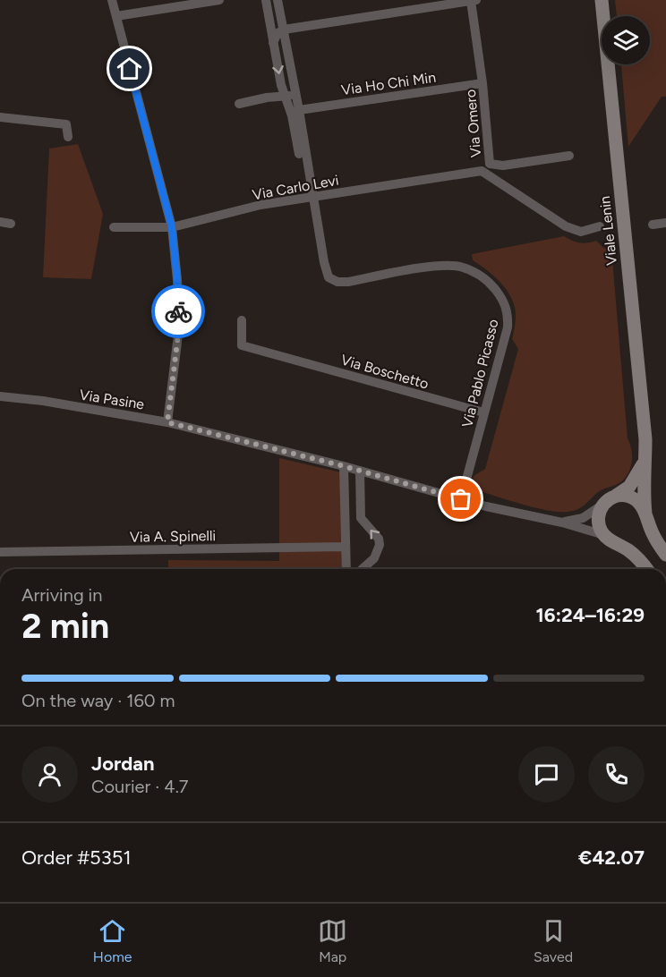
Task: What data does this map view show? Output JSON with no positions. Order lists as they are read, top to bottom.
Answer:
{
  "streets": {
    "main road": ["Viale Lenin"],
    "street": [
      "Via Ho Chi Min",
      "Via Omero",
      "Via Carlo Levi",
      "Via Boschetto",
      "Via Pablo Picasso",
      "Via Pasine",
      "Via A. Spinelli"
    ]
  },
  "crossings": [
    ["Via Ho Chi Min", "Via Omero"],
    ["Via Ho Chi Min", "Via Pablo Picasso"],
    ["Via Omero", "Via Carlo Levi"],
    ["Via Carlo Levi", "Via Pablo Picasso"],
    ["Via Boschetto", "Via Pablo Picasso"],
    ["Via Pablo Picasso", "Via Pasine"]
  ],
  "page": {
    "heading": ["2 min", "Arriving in", "16:24–16:29"],
    "panel": [
      "Jordan",
      "Courier · 4.7",
      "Order #5351",
      "€42.07"
    ],
    "bar": "On the way · 160 m",
    "tabs": ["Home", "Map", "Saved"]
  }
}
